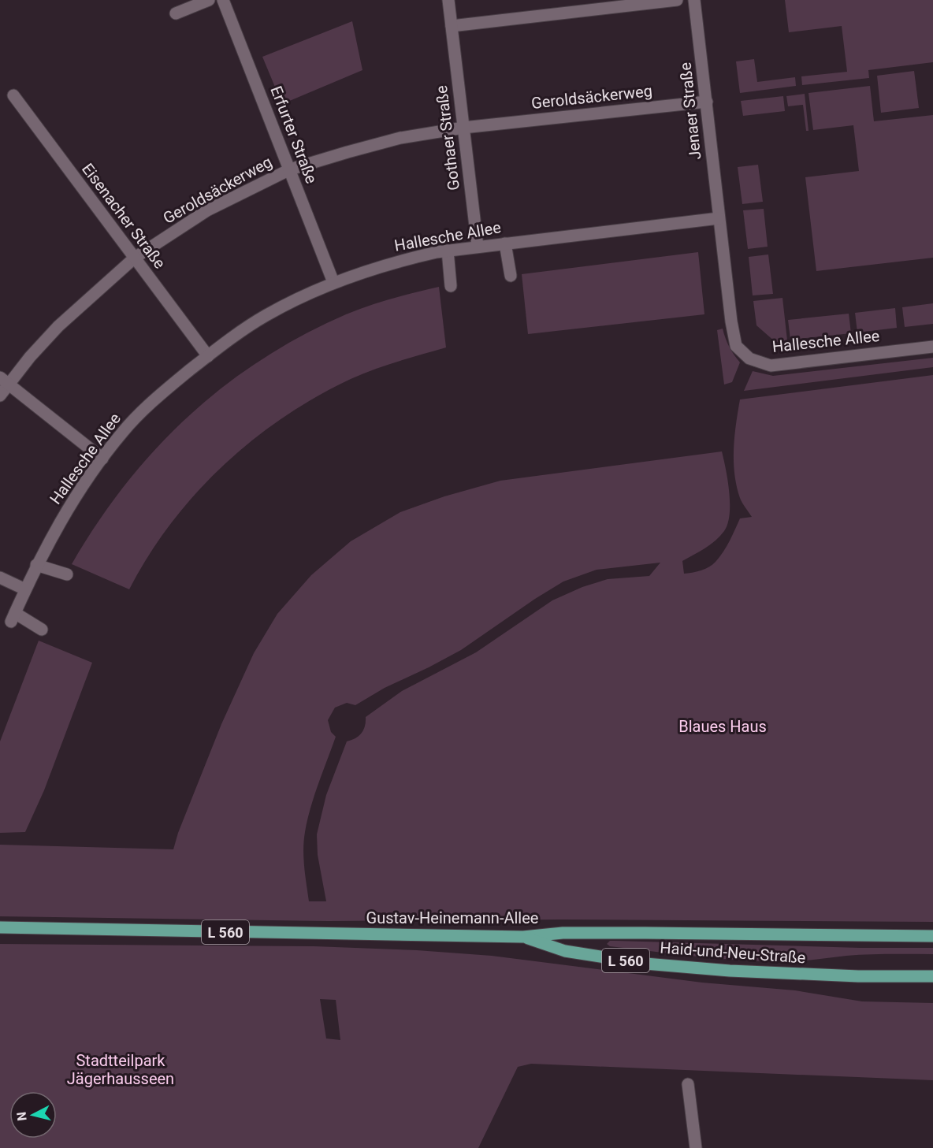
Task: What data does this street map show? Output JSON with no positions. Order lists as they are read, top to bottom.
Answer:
{
  "streets": {
    "main road": ["Gustav-Heinemann-Allee", "L 560", "Haid-und-Neu-Straße"],
    "street": [
      "Geroldsäckerweg",
      "Jenaer Straße",
      "Erfurter Straße",
      "Gothaer Straße",
      "Eisenacher Straße",
      "Hallesche Allee"
    ]
  },
  "crossings": [
    ["Geroldsäckerweg", "Jenaer Straße"],
    ["Geroldsäckerweg", "Erfurter Straße"],
    ["Geroldsäckerweg", "Gothaer Straße"],
    ["Geroldsäckerweg", "Eisenacher Straße"],
    ["Jenaer Straße", "Hallesche Allee"],
    ["Erfurter Straße", "Hallesche Allee"],
    ["Gothaer Straße", "Hallesche Allee"],
    ["Eisenacher Straße", "Hallesche Allee"],
    ["Gustav-Heinemann-Allee", "Haid-und-Neu-Straße"]
  ],
  "parks": ["Blaues Haus", "Stadtteilpark Jägerhausseen"],
  "north": "left"
}
